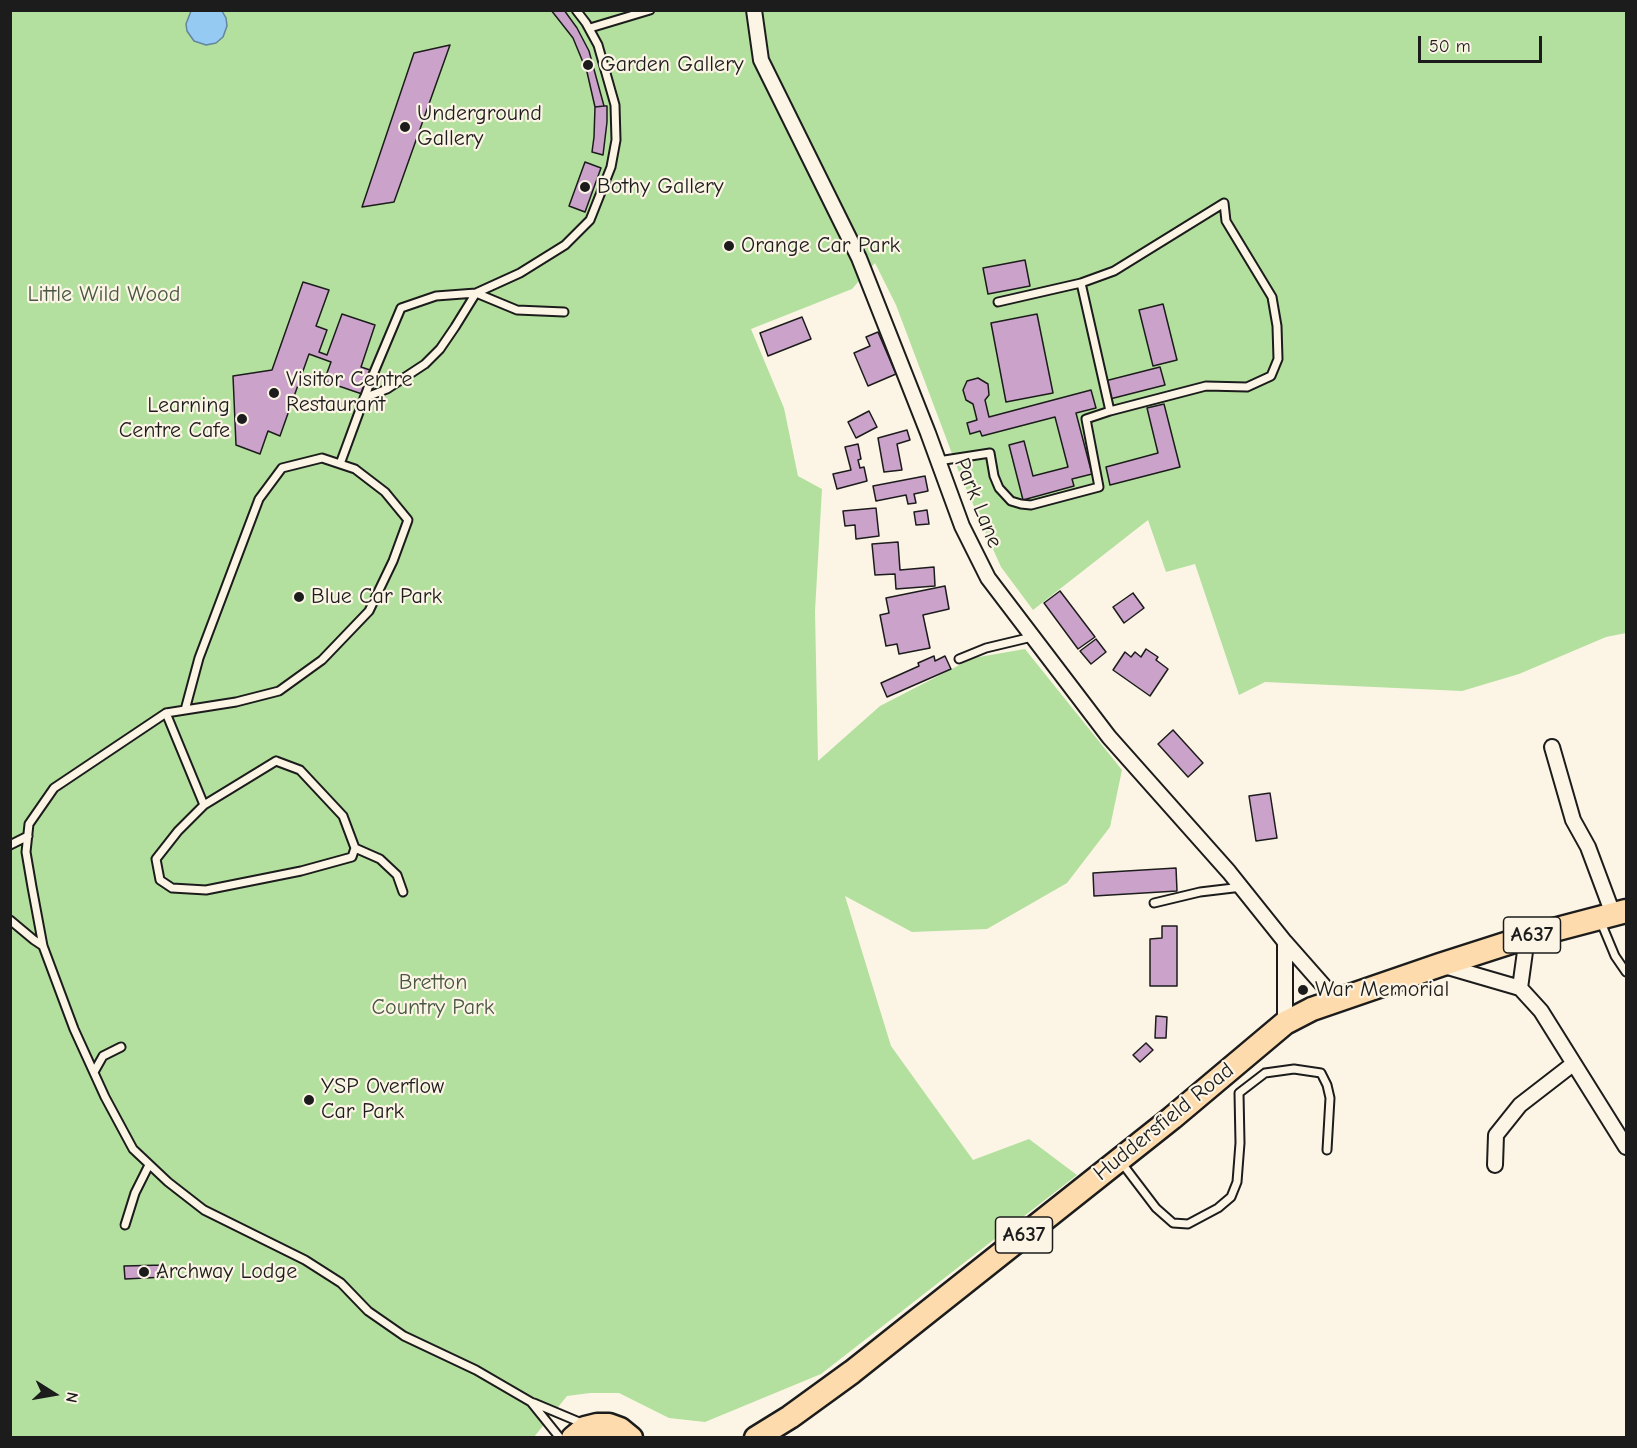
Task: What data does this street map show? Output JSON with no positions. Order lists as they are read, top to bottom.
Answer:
{
  "streets": {
    "highway": ["A637", "Huddersfield Road"],
    "street": ["Park Lane"]
  },
  "crossings": [
    ["Park Lane", "Huddersfield Road"]
  ],
  "parks": ["Little Wild Wood", "Bretton Country Park"],
  "places": [
    "Garden Gallery",
    "Underground Gallery",
    "Bothy Gallery",
    "Orange Car Park",
    "Visitor Centre Restaurant",
    "Learning Centre Cafe",
    "Blue Car Park",
    "War Memorial",
    "YSP Overflow Car Park",
    "Archway Lodge"
  ],
  "scale_bar": "50 m",
  "north": "right"
}
